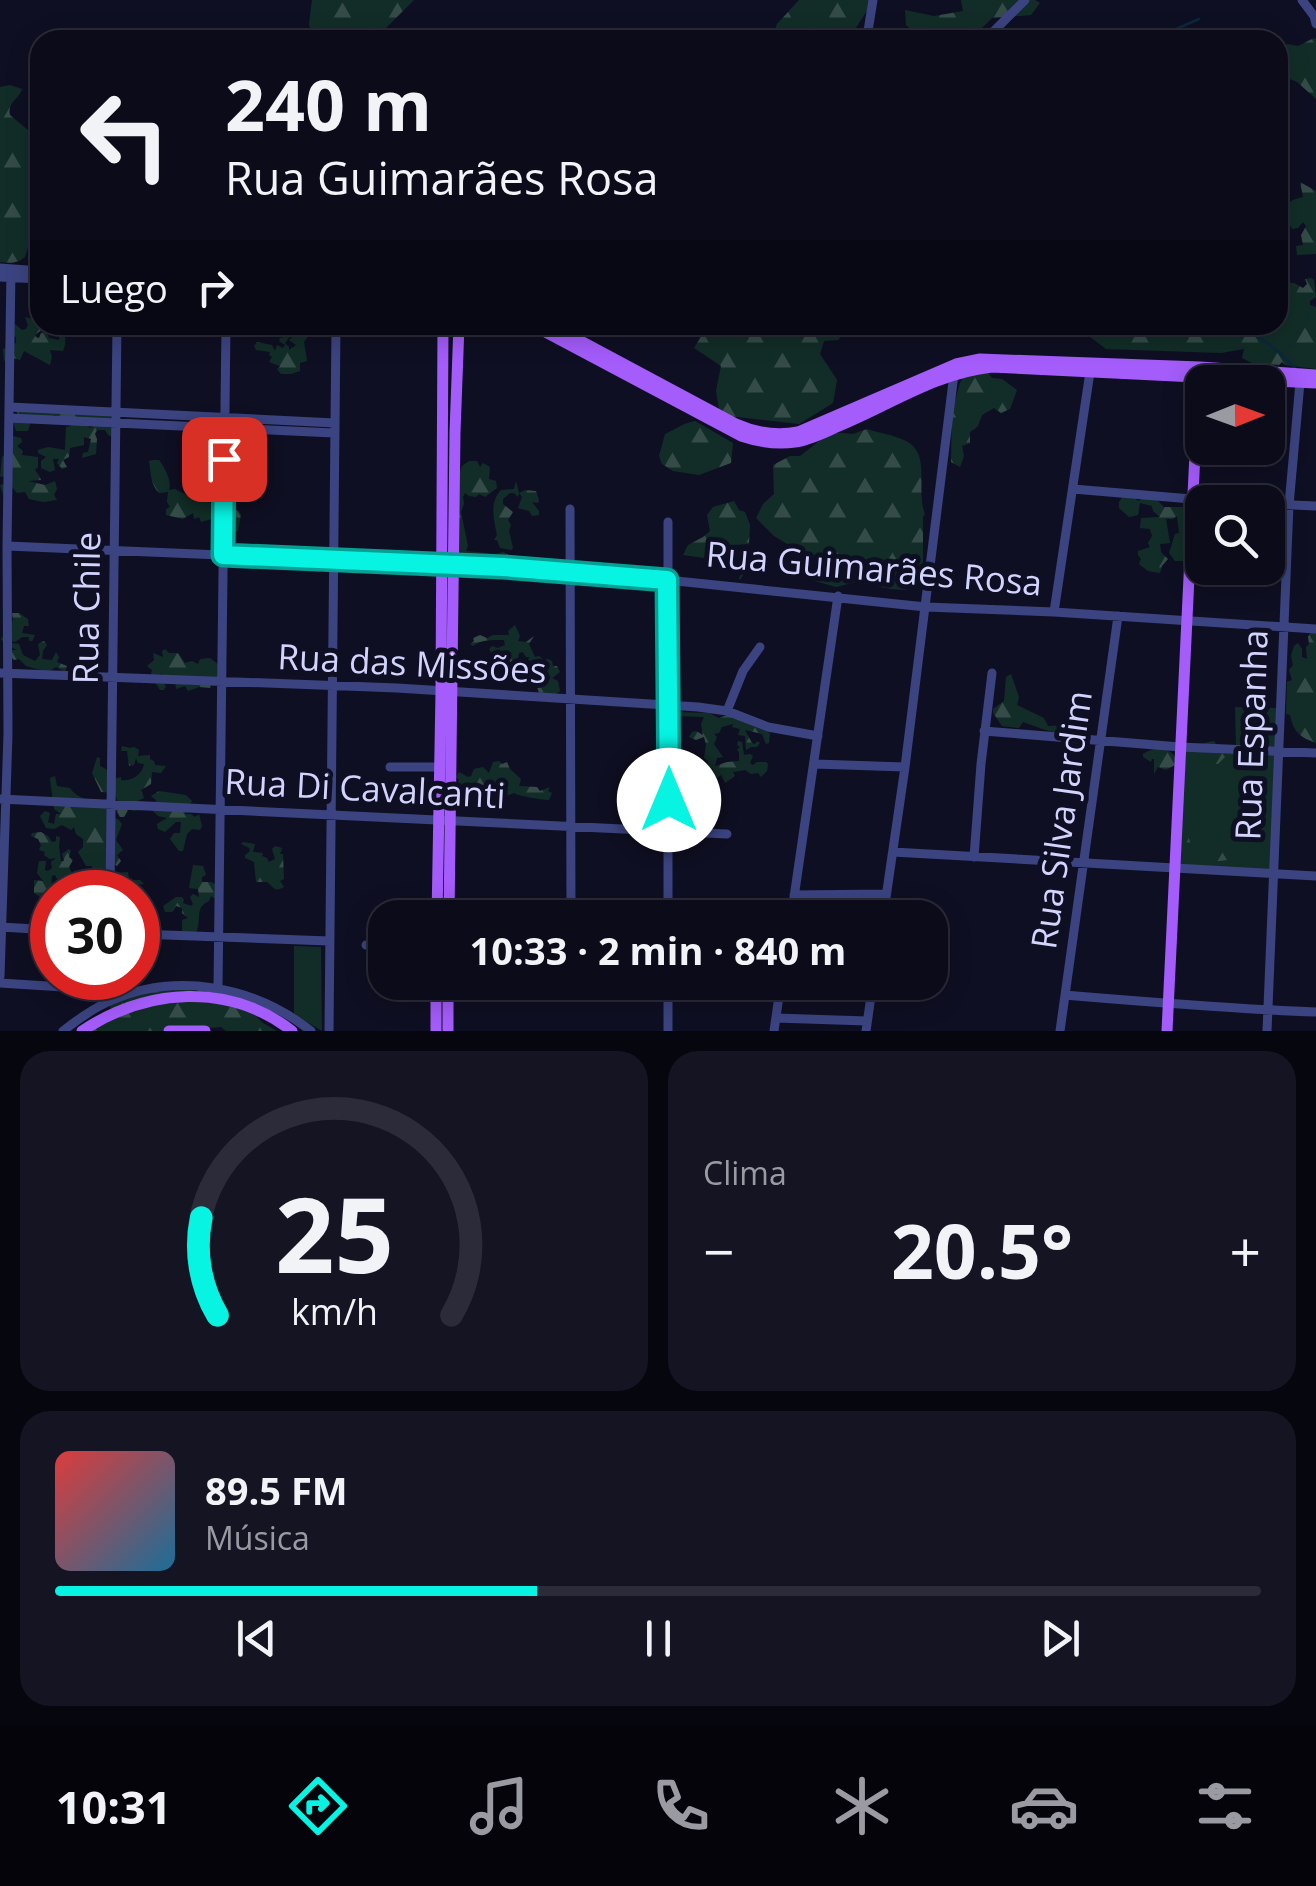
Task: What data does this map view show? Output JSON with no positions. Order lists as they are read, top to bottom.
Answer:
{
  "streets": {
    "street": [
      "Rua Guimarães Rosa",
      "Rua Chile",
      "Rua das Missões",
      "Rua Espanha",
      "Rua Di Cavalcanti",
      "Rua Silva Jardim"
    ]
  },
  "crossings": [
    ["Rua Guimarães Rosa", "Rua Chile"],
    ["Rua Guimarães Rosa", "Rua Espanha"],
    ["Rua Guimarães Rosa", "Rua Silva Jardim"],
    ["Rua Chile", "Rua das Missões"],
    ["Rua Chile", "Rua Di Cavalcanti"]
  ],
  "north": "right",
  "page": {
    "turn": ["240 m", "Rua Guimarães Rosa"],
    "then": "Luego",
    "limit": "30",
    "trip": "10:33 · 2 min · 840 m",
    "tile": "Clima",
    "heat": ["−", "20.5°", "+"],
    "song": ["89.5 FM", "Música"],
    "tabs": "10:31",
    "gauge": ["25", "km/h"]
  }
}
